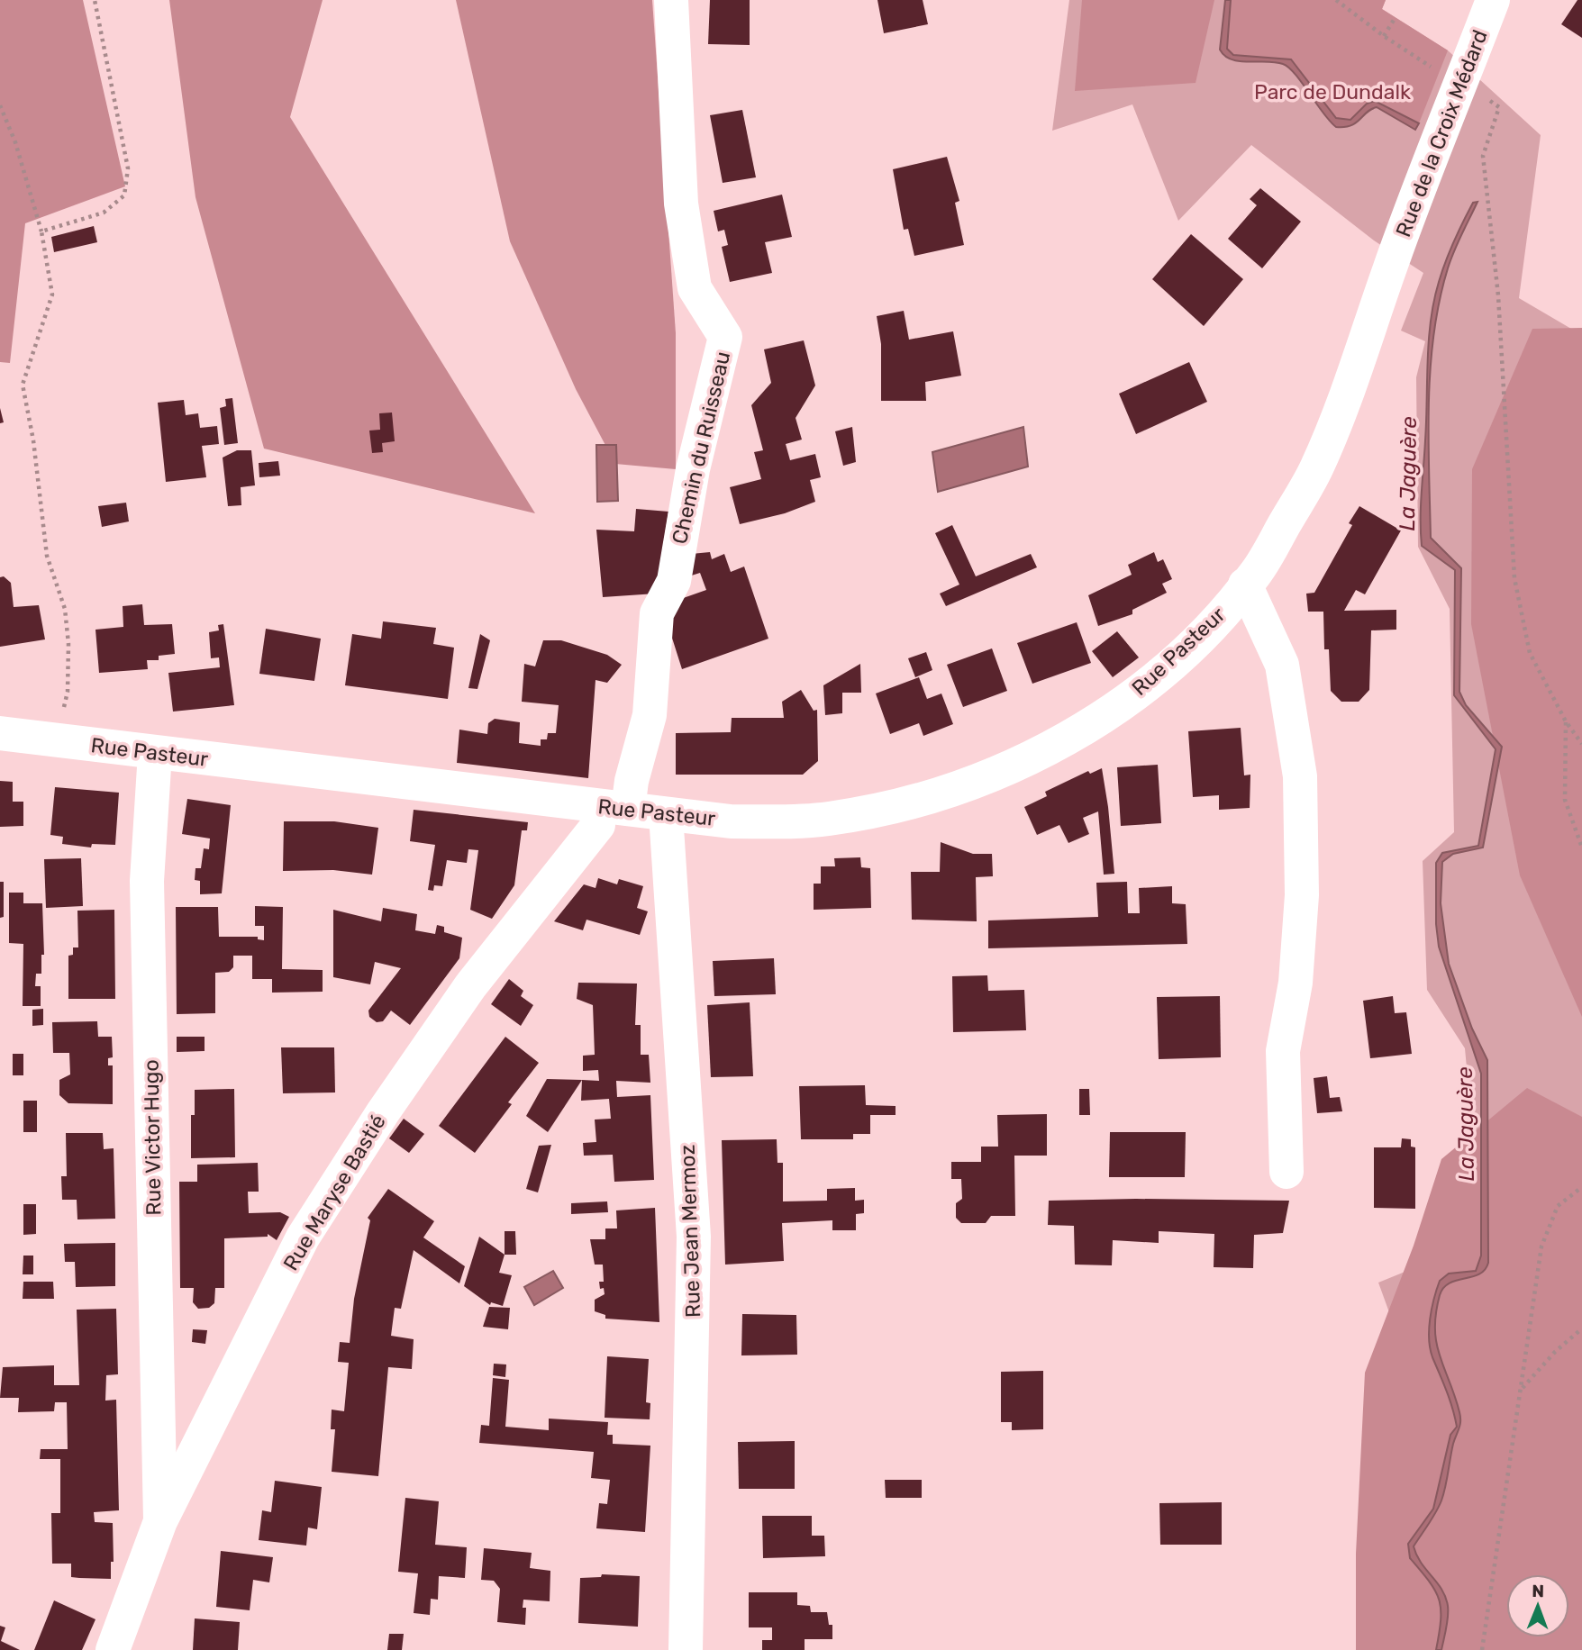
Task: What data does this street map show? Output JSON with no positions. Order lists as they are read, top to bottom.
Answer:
{
  "streets": {
    "street": [
      "Rue de la Croix Médard",
      "Chemin du Ruisseau",
      "Rue Pasteur",
      "Rue Victor Hugo",
      "Rue Maryse Bastié",
      "Rue Jean Mermoz"
    ]
  },
  "crossings": [
    ["Rue de la Croix Médard", "Rue Pasteur"],
    ["Chemin du Ruisseau", "Rue Pasteur"],
    ["Chemin du Ruisseau", "Rue Maryse Bastié"],
    ["Rue Pasteur", "Rue Victor Hugo"],
    ["Rue Pasteur", "Rue Maryse Bastié"],
    ["Rue Pasteur", "Rue Jean Mermoz"],
    ["Rue Victor Hugo", "Rue Maryse Bastié"]
  ],
  "water": ["La Jaguère"],
  "parks": ["Parc de Dundalk"],
  "north": "top"
}
